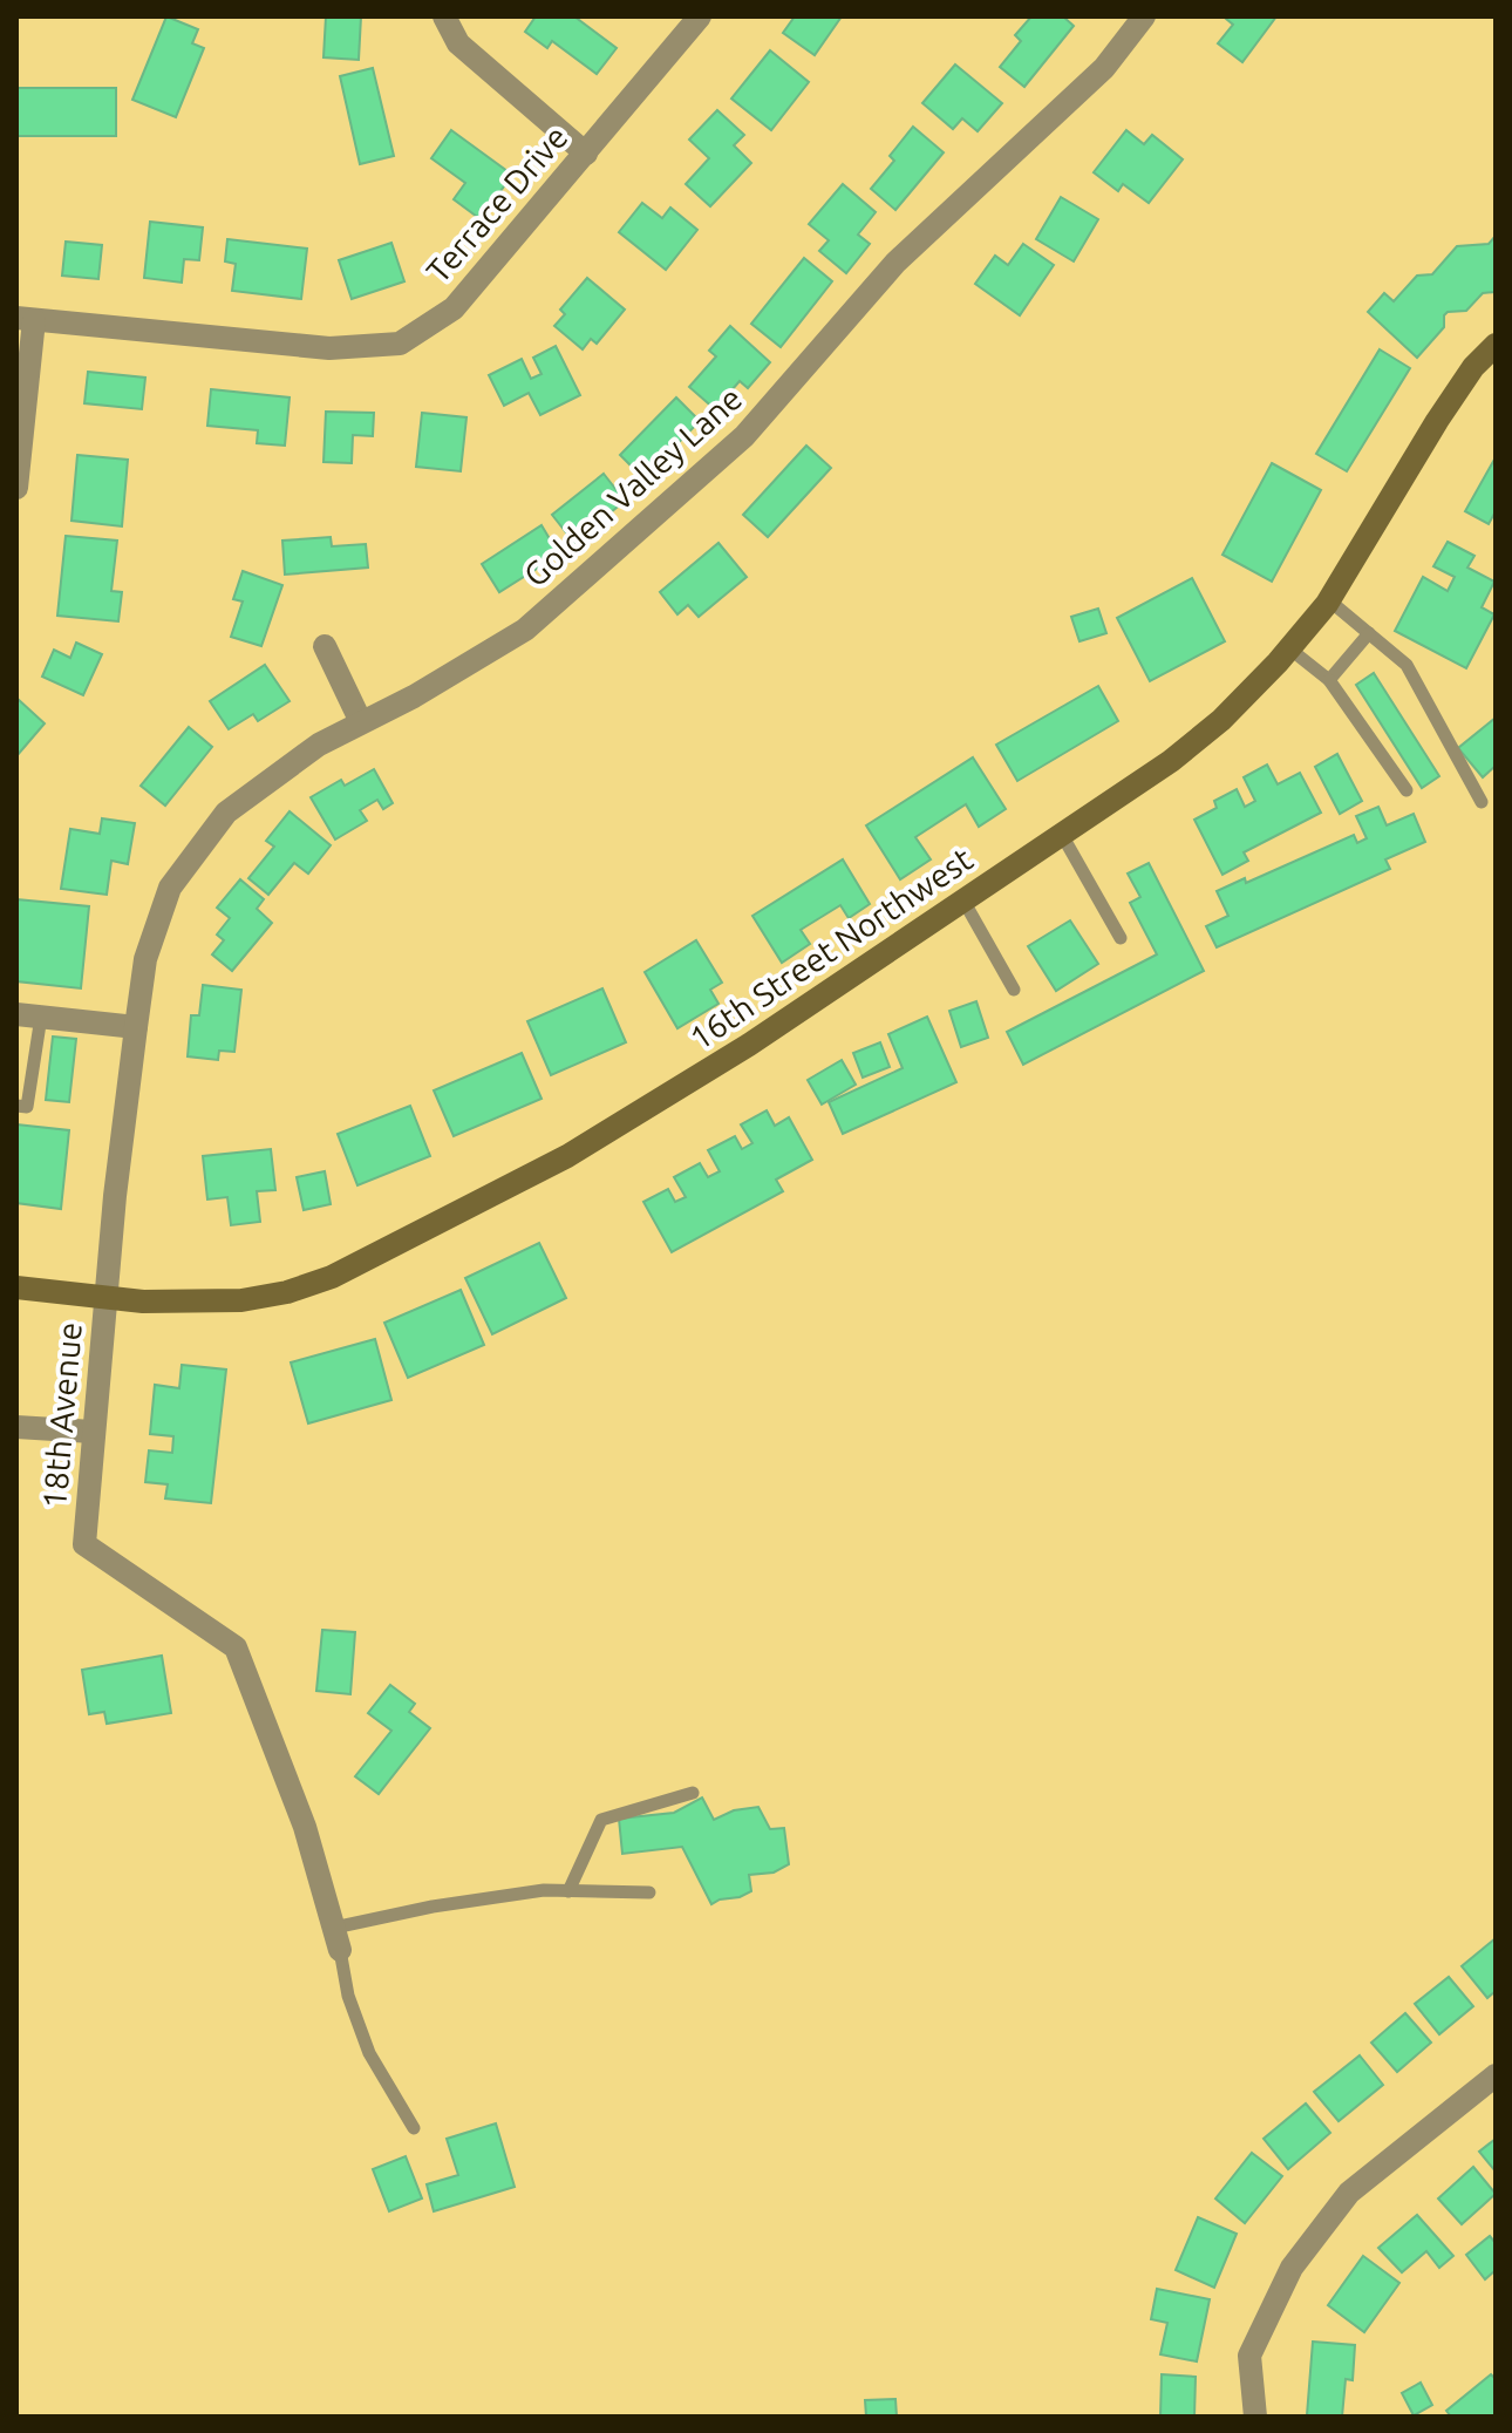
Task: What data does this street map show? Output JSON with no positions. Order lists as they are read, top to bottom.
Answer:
{
  "streets": {
    "street": [
      "Terrace Drive",
      "Golden Valley Lane",
      "16th Street Northwest",
      "18th Avenue"
    ]
  },
  "crossings": [
    ["Golden Valley Lane", "18th Avenue"],
    ["16th Street Northwest", "18th Avenue"]
  ]
}
